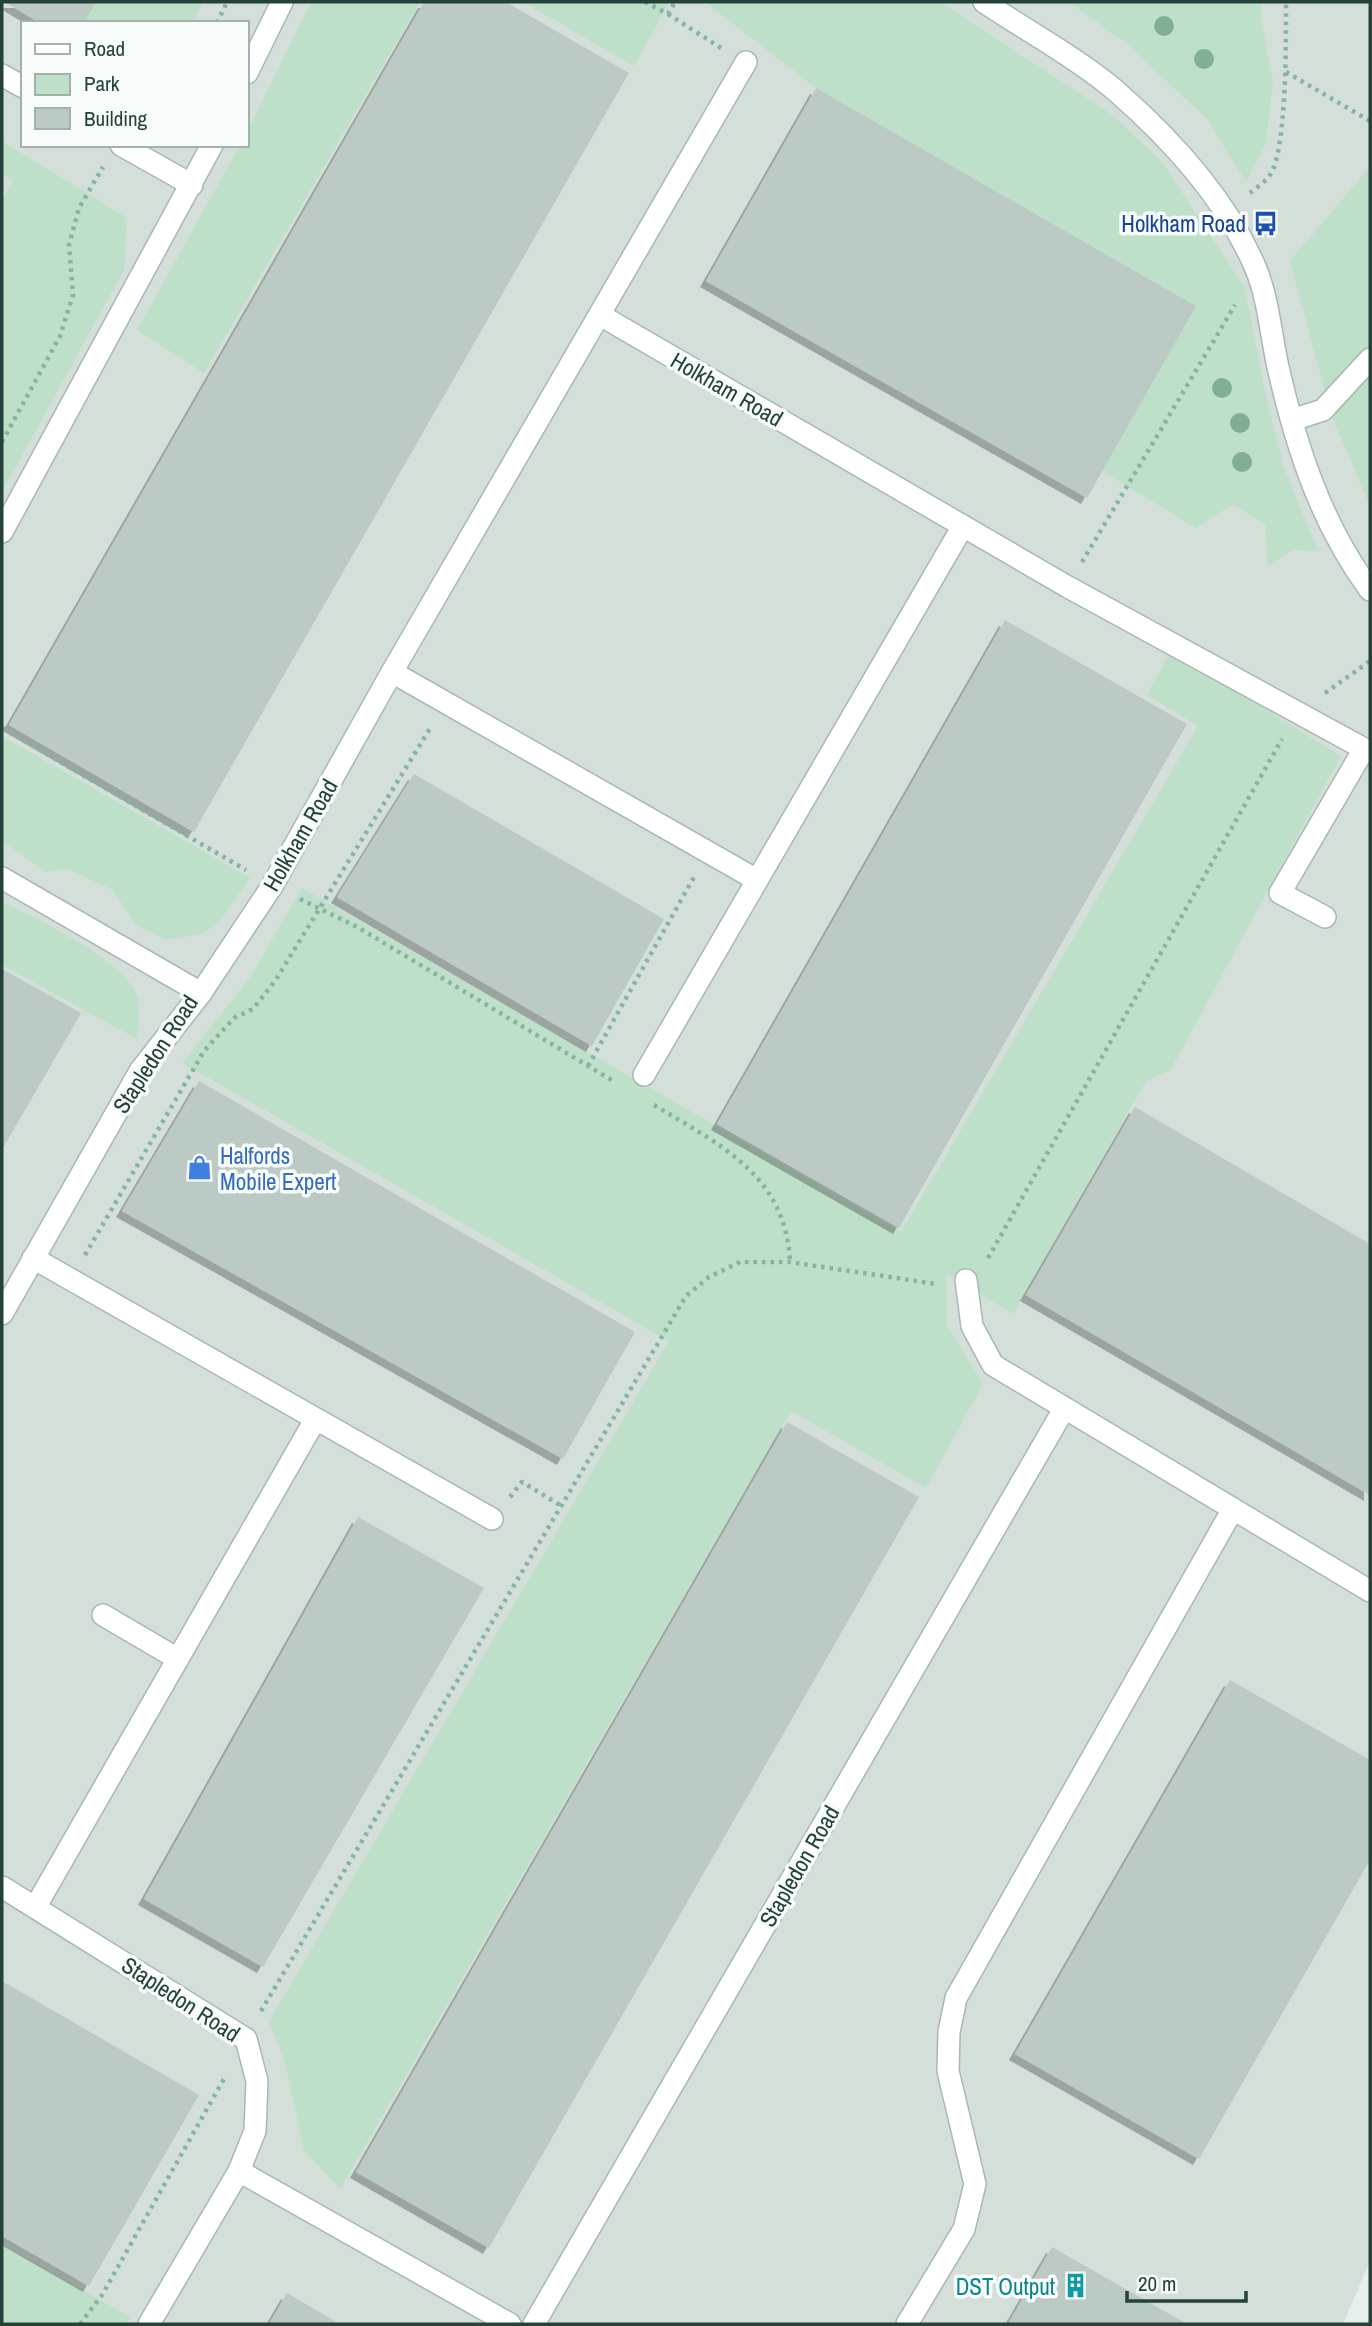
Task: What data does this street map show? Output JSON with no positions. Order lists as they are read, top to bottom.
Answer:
{
  "streets": {
    "street": ["Holkham Road", "Stapledon Road"]
  },
  "crossings": [
    ["Holkham Road", "Stapledon Road"]
  ],
  "places": {
    "bus stop": ["Holkham Road"],
    "shop": ["Halfords Mobile Expert"],
    "building": ["DST Output"]
  },
  "legend": ["Road", "Park", "Building"],
  "scale_bar": "20 m"
}
